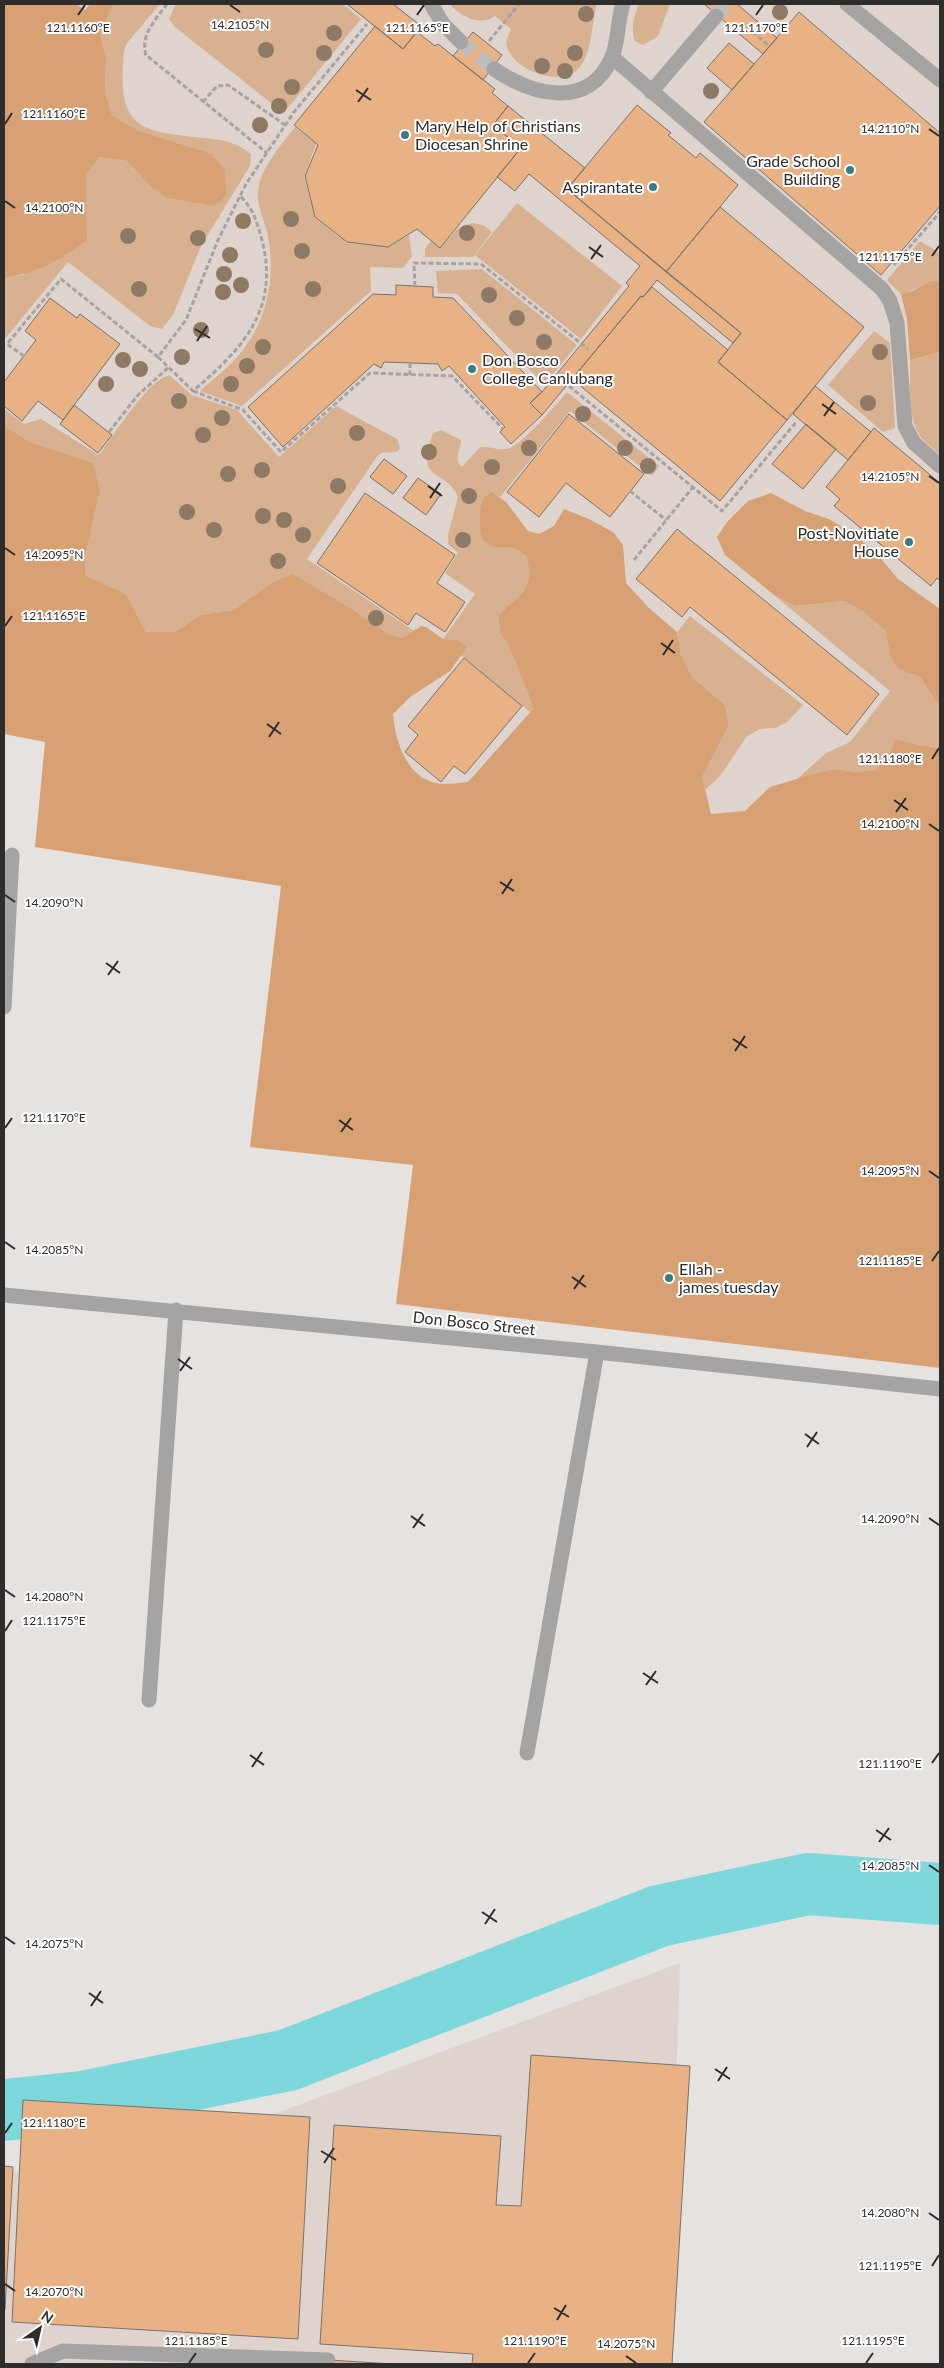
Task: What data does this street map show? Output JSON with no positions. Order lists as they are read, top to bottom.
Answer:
{
  "streets": {
    "street": ["Don Bosco Street"]
  },
  "places": [
    "Mary Help of Christians Diocesan Shrine",
    "Grade School Building",
    "Aspirantate",
    "Don Bosco College Canlubang",
    "Post-Novitiate House",
    "Ellah - james tuesday"
  ],
  "north": "top right",
  "coordinates": [
    "14.2105°N",
    "121.1160°E",
    "121.1165°E",
    "121.1170°E",
    "14.2110°N",
    "14.2100°N",
    "121.1175°E",
    "14.2095°N",
    "121.1180°E",
    "14.2090°N",
    "14.2085°N",
    "121.1185°E",
    "14.2080°N",
    "121.1190°E",
    "14.2075°N",
    "121.1195°E",
    "14.2070°N"
  ]
}
